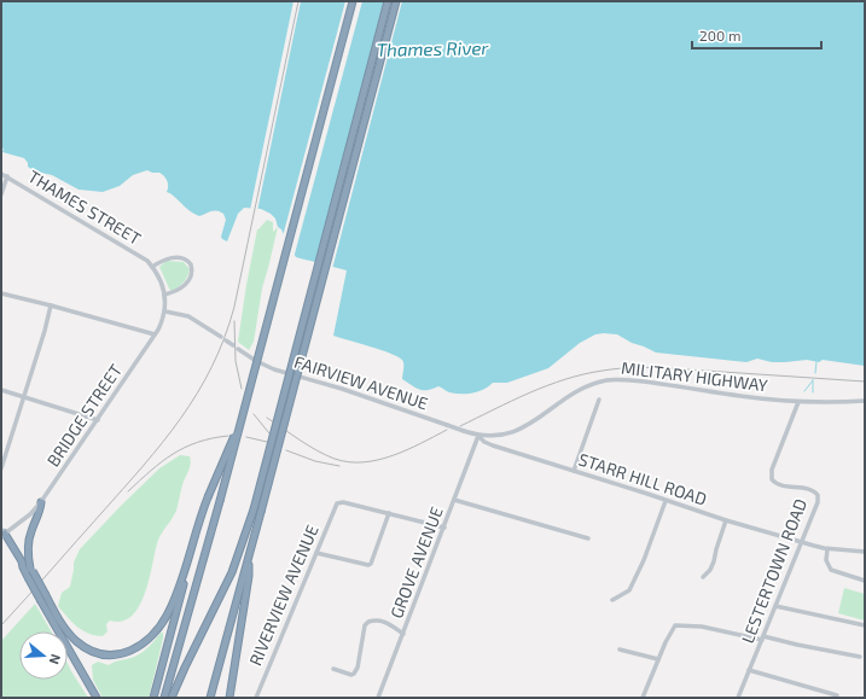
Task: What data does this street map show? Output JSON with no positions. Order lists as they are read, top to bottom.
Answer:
{
  "streets": {
    "street": [
      "THAMES STREET",
      "MILITARY HIGHWAY",
      "FAIRVIEW AVENUE",
      "BRIDGE STREET",
      "STARR HILL ROAD",
      "GROVE AVENUE",
      "LESTERTOWN ROAD",
      "RIVERVIEW AVENUE"
    ]
  },
  "crossings": [
    ["THAMES STREET", "BRIDGE STREET"],
    ["MILITARY HIGHWAY", "FAIRVIEW AVENUE"],
    ["MILITARY HIGHWAY", "STARR HILL ROAD"],
    ["MILITARY HIGHWAY", "GROVE AVENUE"],
    ["MILITARY HIGHWAY", "LESTERTOWN ROAD"],
    ["FAIRVIEW AVENUE", "STARR HILL ROAD"],
    ["FAIRVIEW AVENUE", "GROVE AVENUE"],
    ["STARR HILL ROAD", "GROVE AVENUE"],
    ["STARR HILL ROAD", "LESTERTOWN ROAD"]
  ],
  "water": ["Thames River"],
  "scale_bar": "200 m",
  "north": "right"
}
